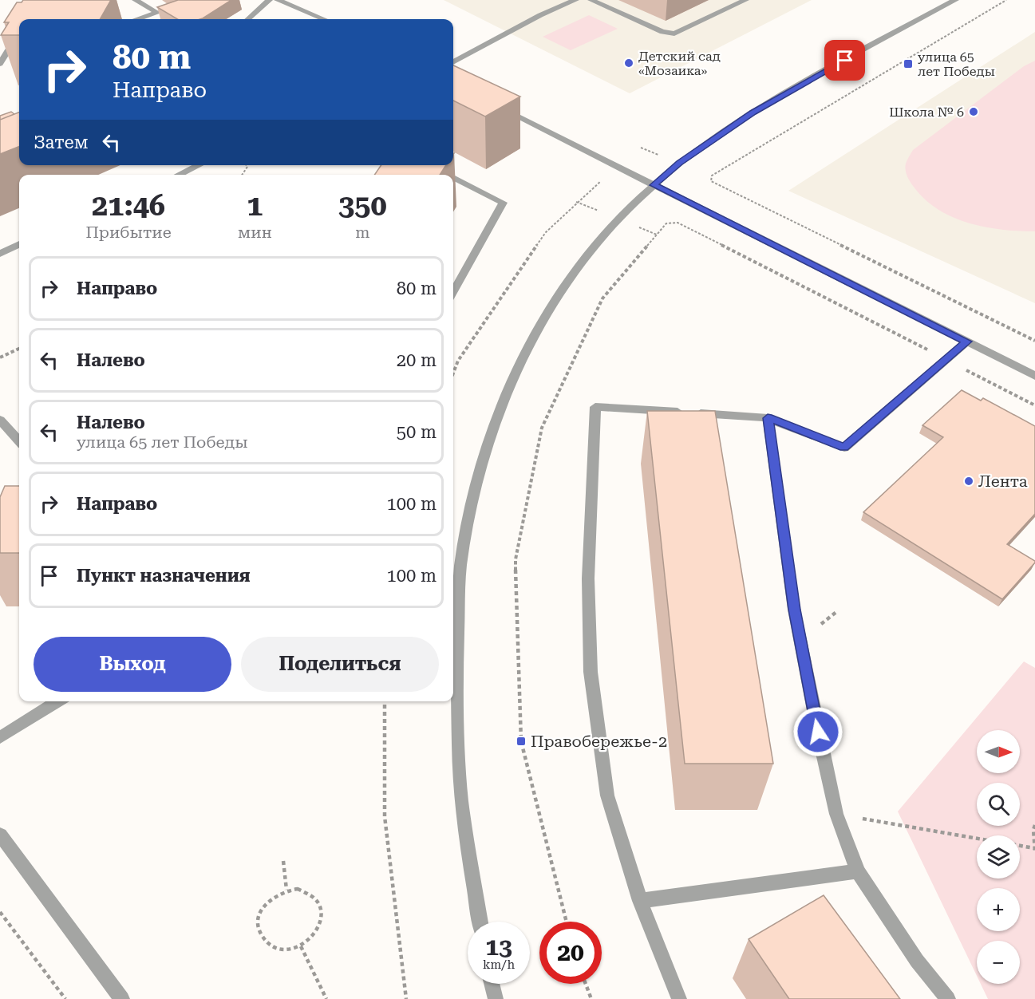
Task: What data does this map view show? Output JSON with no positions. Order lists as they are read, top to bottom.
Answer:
{
  "places": {
    "other": ["Детский сад «Мозаика»", "Школа № 6", "Лента"],
    "transit": ["улица 65 лет Победы", "Правобережье-2"]
  },
  "north": "right",
  "page": {
    "turn": ["80 m", "Направо"],
    "then": "Затем",
    "eta": [
      "21:46",
      "Прибытие",
      "1",
      "мин",
      "350",
      "m"
    ],
    "list": [
      {
        "name": "Направо",
        "value": "80 m"
      },
      {
        "name": "Налево",
        "value": "20 m"
      },
      {
        "name": "Налево",
        "note": "улица 65 лет Победы",
        "value": "50 m"
      },
      {
        "name": "Направо",
        "value": "100 m"
      },
      {
        "name": "Пункт назначения",
        "value": "100 m"
      }
    ],
    "buttons": ["Выход", "Поделиться"],
    "map_buttons": ["+", "−"],
    "speed": "13 km/h",
    "limit": "20"
  }
}
